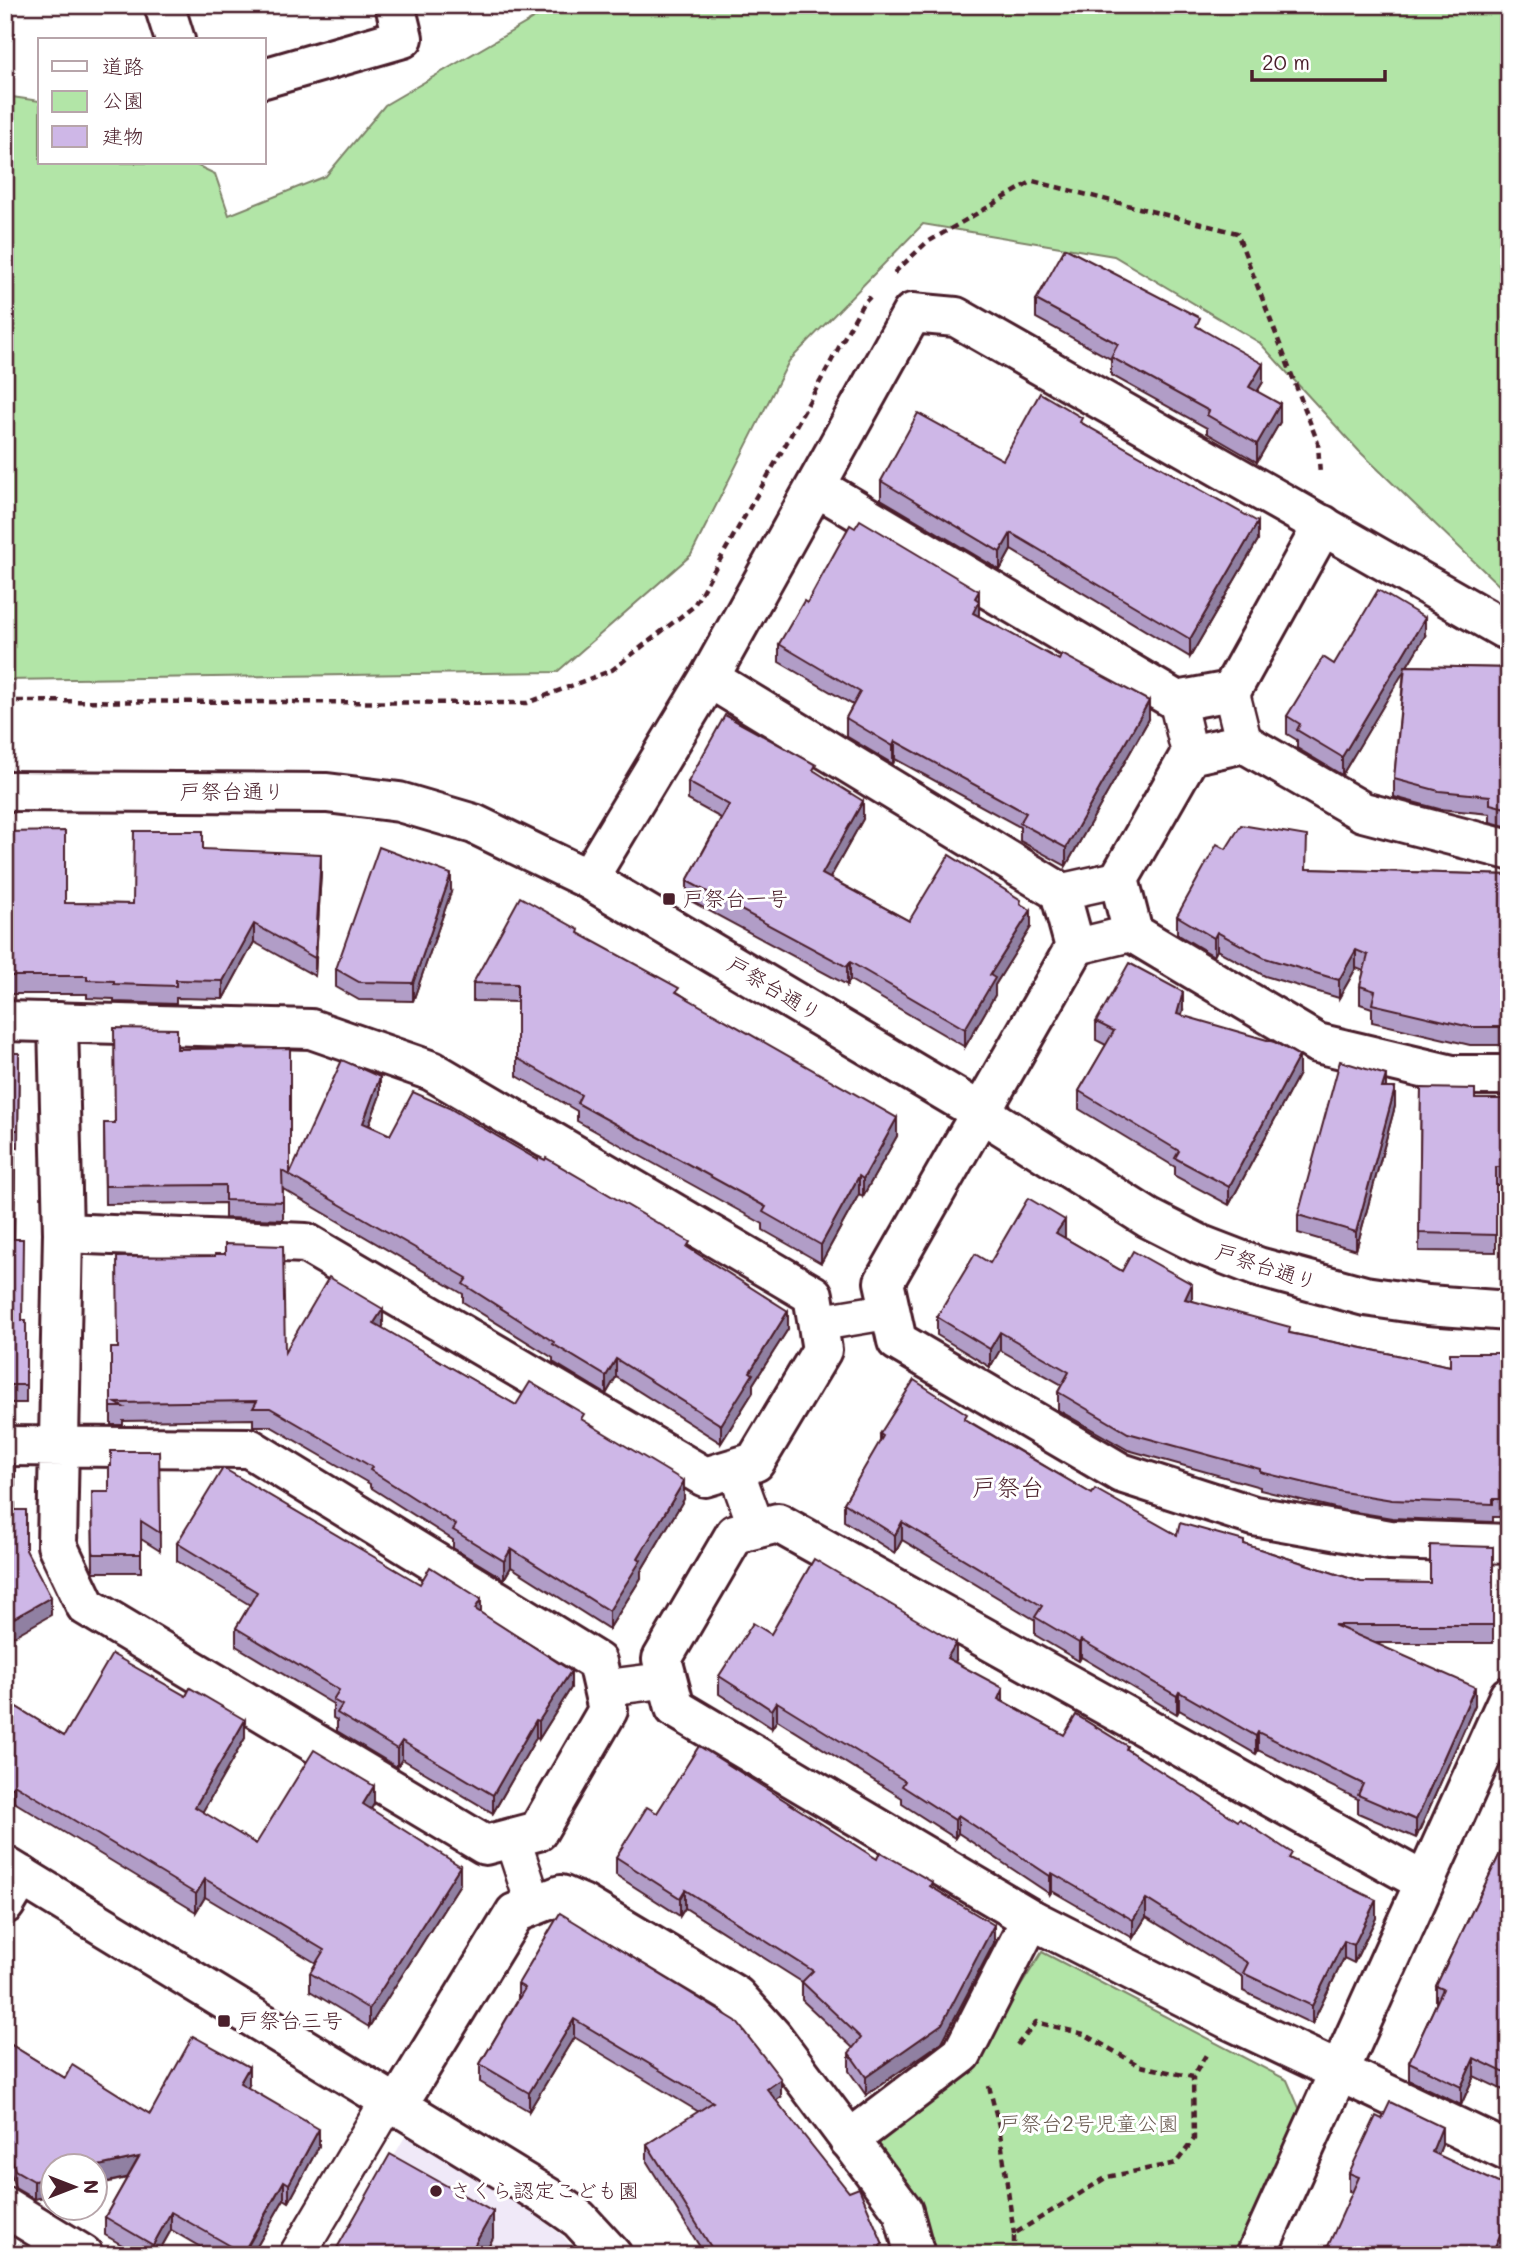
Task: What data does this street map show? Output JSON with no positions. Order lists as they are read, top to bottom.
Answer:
{
  "streets": {
    "street": ["戸祭台通り"]
  },
  "districts": ["戸祭台"],
  "parks": ["戸祭台2号児童公園"],
  "places": {
    "transit": ["戸祭台一号", "戸祭台三号"],
    "other": ["さくら認定こども園"]
  },
  "legend": ["道路", "公園", "建物"],
  "scale_bar": "20 m",
  "north": "right"
}
